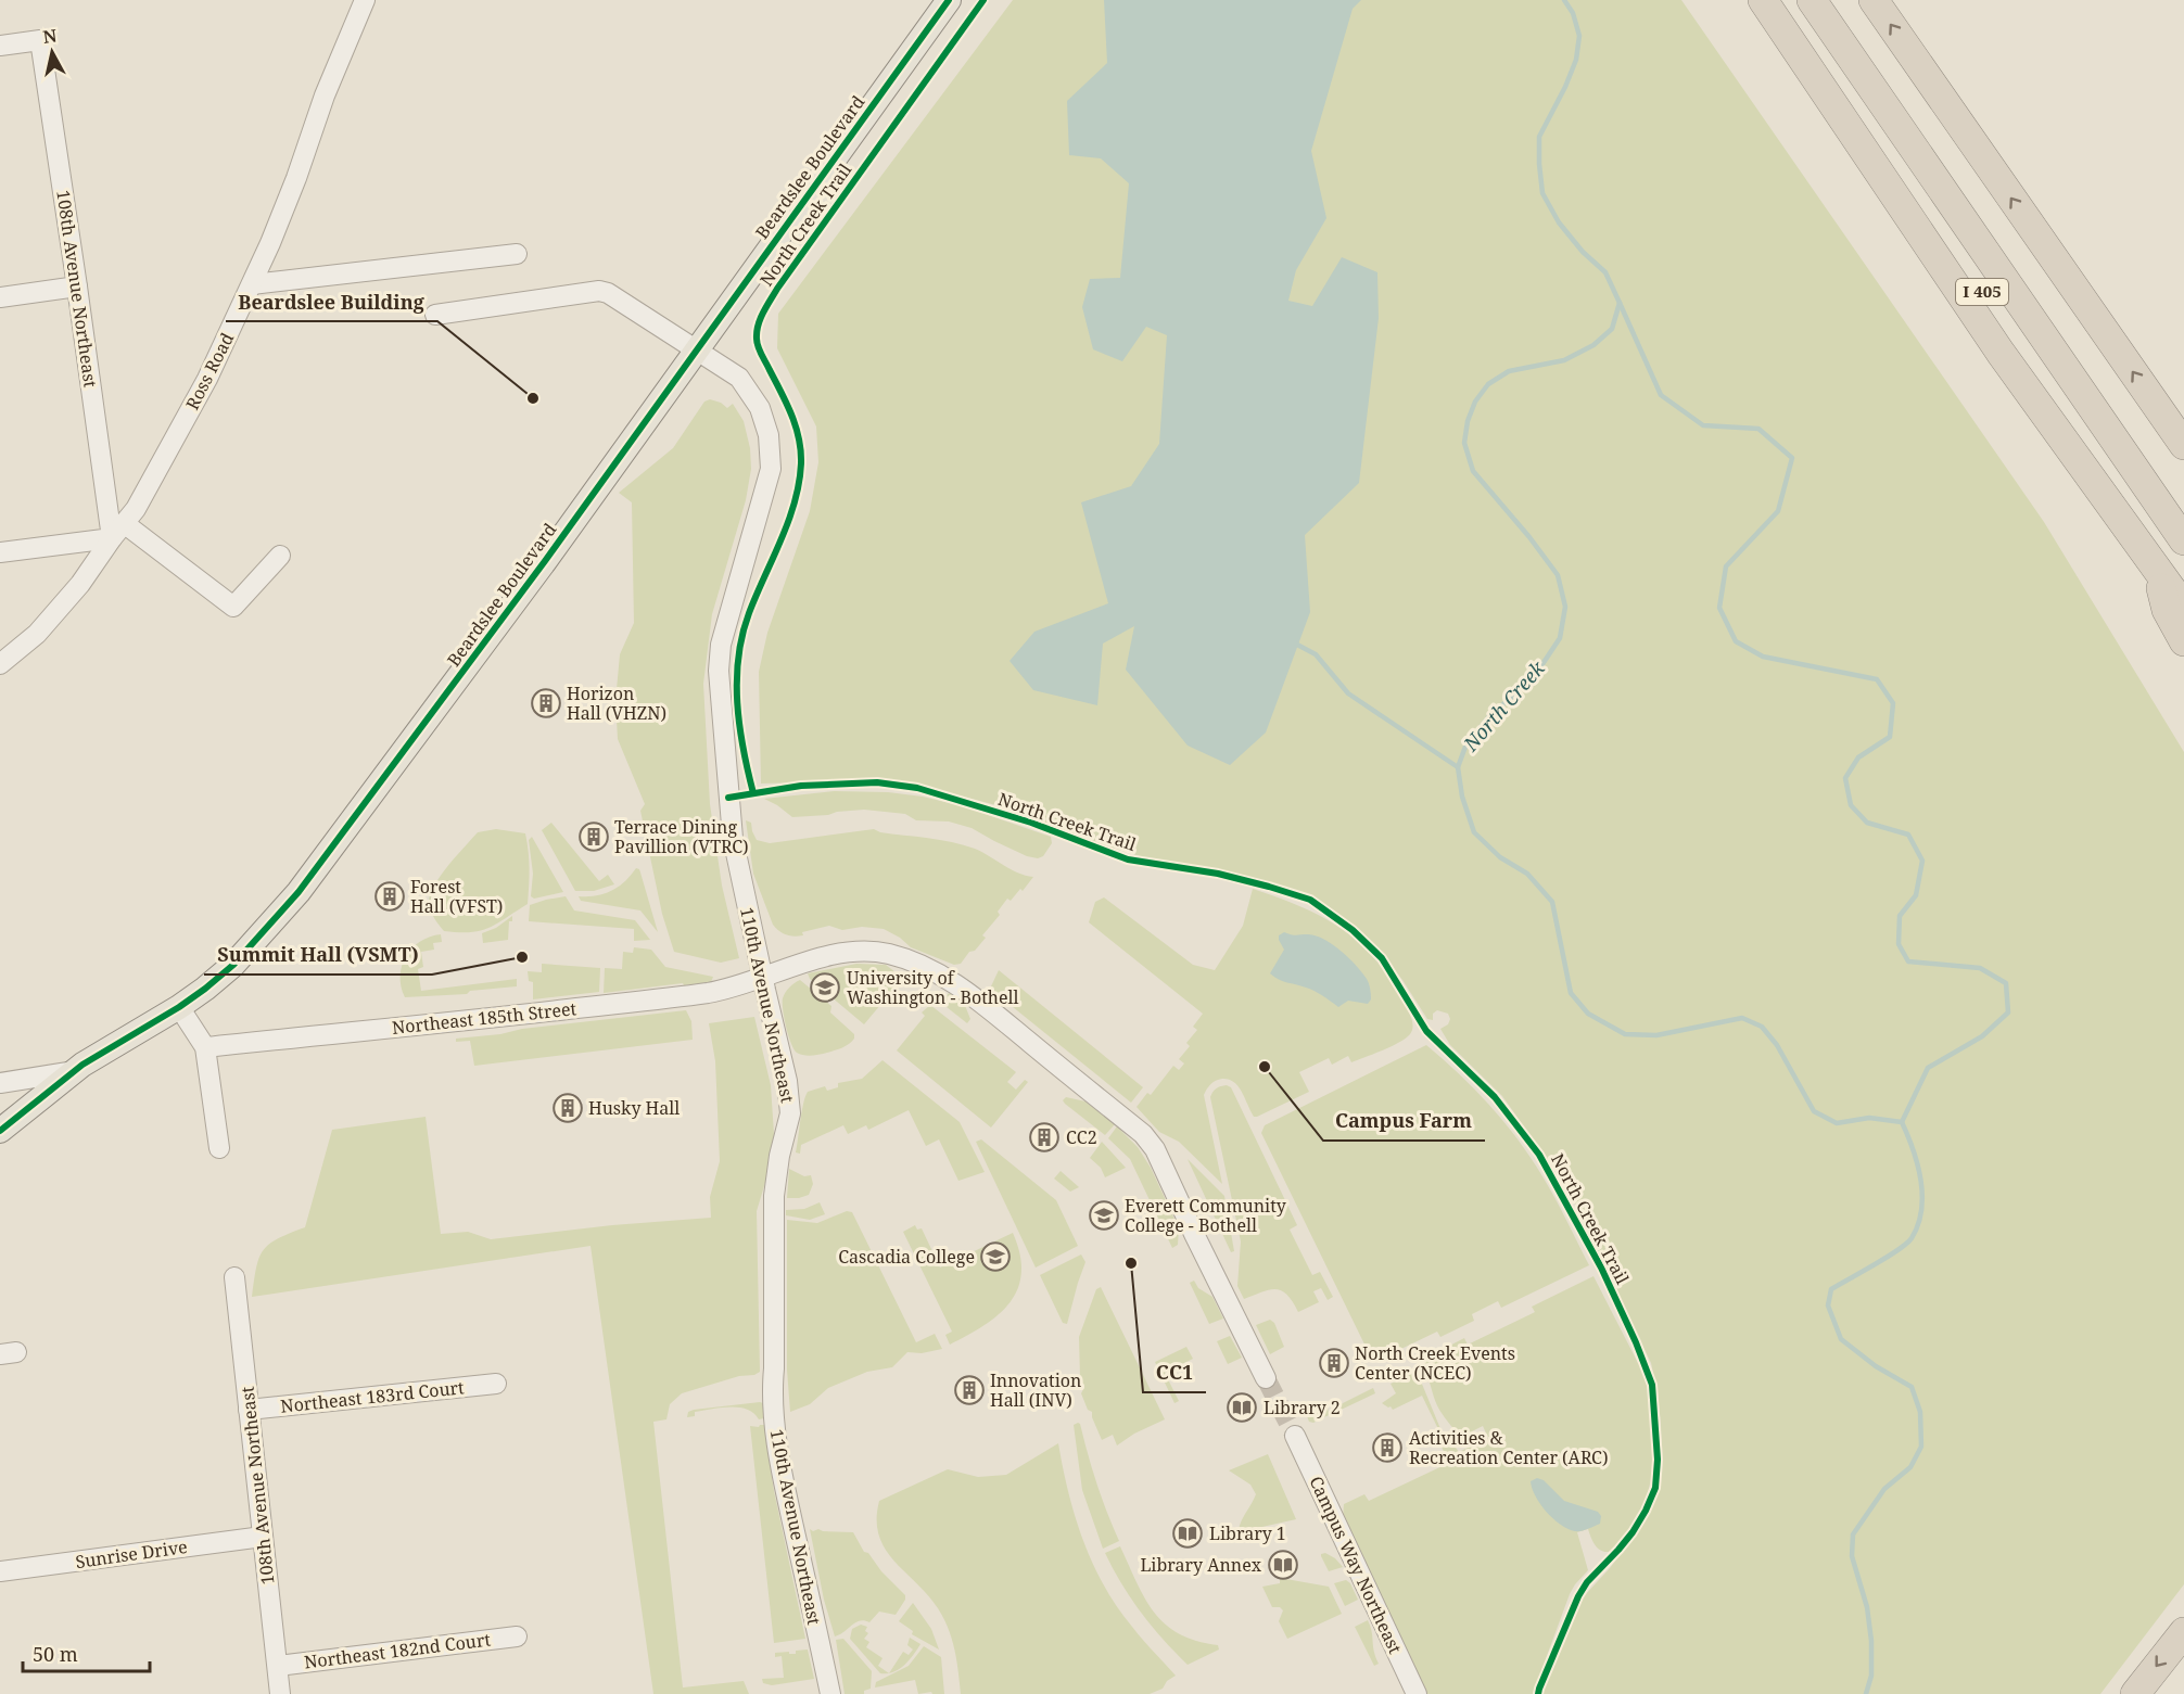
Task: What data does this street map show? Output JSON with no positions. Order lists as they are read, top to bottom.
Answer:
{
  "streets": {
    "highway": ["I 405"],
    "main road": ["Beardslee Boulevard"],
    "street": [
      "108th Avenue Northeast",
      "Ross Road",
      "110th Avenue Northeast",
      "Northeast 185th Street",
      "Northeast 183rd Court",
      "Sunrise Drive",
      "Campus Way Northeast",
      "Northeast 182nd Court"
    ],
    "cycle path": ["North Creek Trail"]
  },
  "crossings": [
    ["Beardslee Boulevard", "110th Avenue Northeast"],
    ["108th Avenue Northeast", "Ross Road"],
    ["108th Avenue Northeast", "Northeast 183rd Court"],
    ["108th Avenue Northeast", "Sunrise Drive"],
    ["108th Avenue Northeast", "Northeast 182nd Court"],
    ["110th Avenue Northeast", "Northeast 185th Street"]
  ],
  "water": ["North Creek"],
  "places": {
    "other": [
      "Beardslee Building",
      "Summit Hall (VSMT)",
      "Campus Farm",
      "CC1"
    ],
    "building": [
      "Horizon Hall (VHZN)",
      "Terrace Dining Pavillion (VTRC)",
      "Forest Hall (VFST)",
      "Husky Hall",
      "CC2",
      "North Creek Events Center (NCEC)",
      "Innovation Hall (INV)",
      "Activities & Recreation Center (ARC)"
    ],
    "school or university": ["University of Washington - Bothell", "Everett Community College - Bothell", "Cascadia College"],
    "library": ["Library 2", "Library 1", "Library Annex"]
  },
  "scale_bar": "50 m",
  "north": "top"
}
